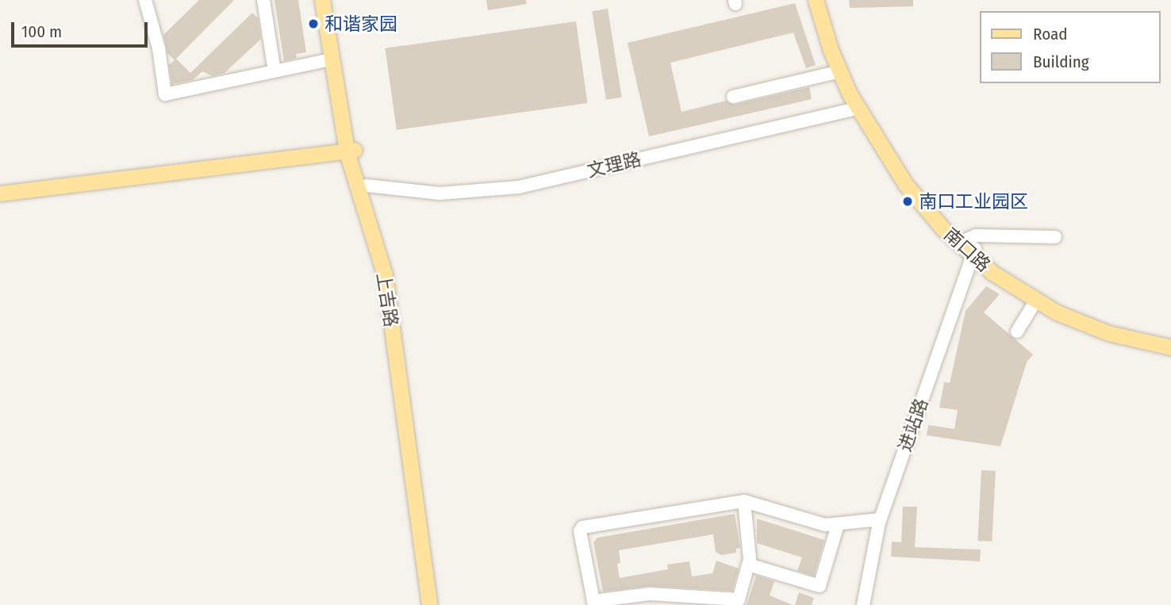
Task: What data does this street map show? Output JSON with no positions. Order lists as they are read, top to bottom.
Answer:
{
  "streets": {
    "main road": ["南口路", "上吉路"],
    "street": ["文理路", "进站路"]
  },
  "crossings": [
    ["文理路", "南口路"],
    ["文理路", "上吉路"],
    ["南口路", "进站路"]
  ],
  "places": ["和谐家园", "南口工业园区"],
  "legend": ["Road", "Building"],
  "scale_bar": "100 m"
}
